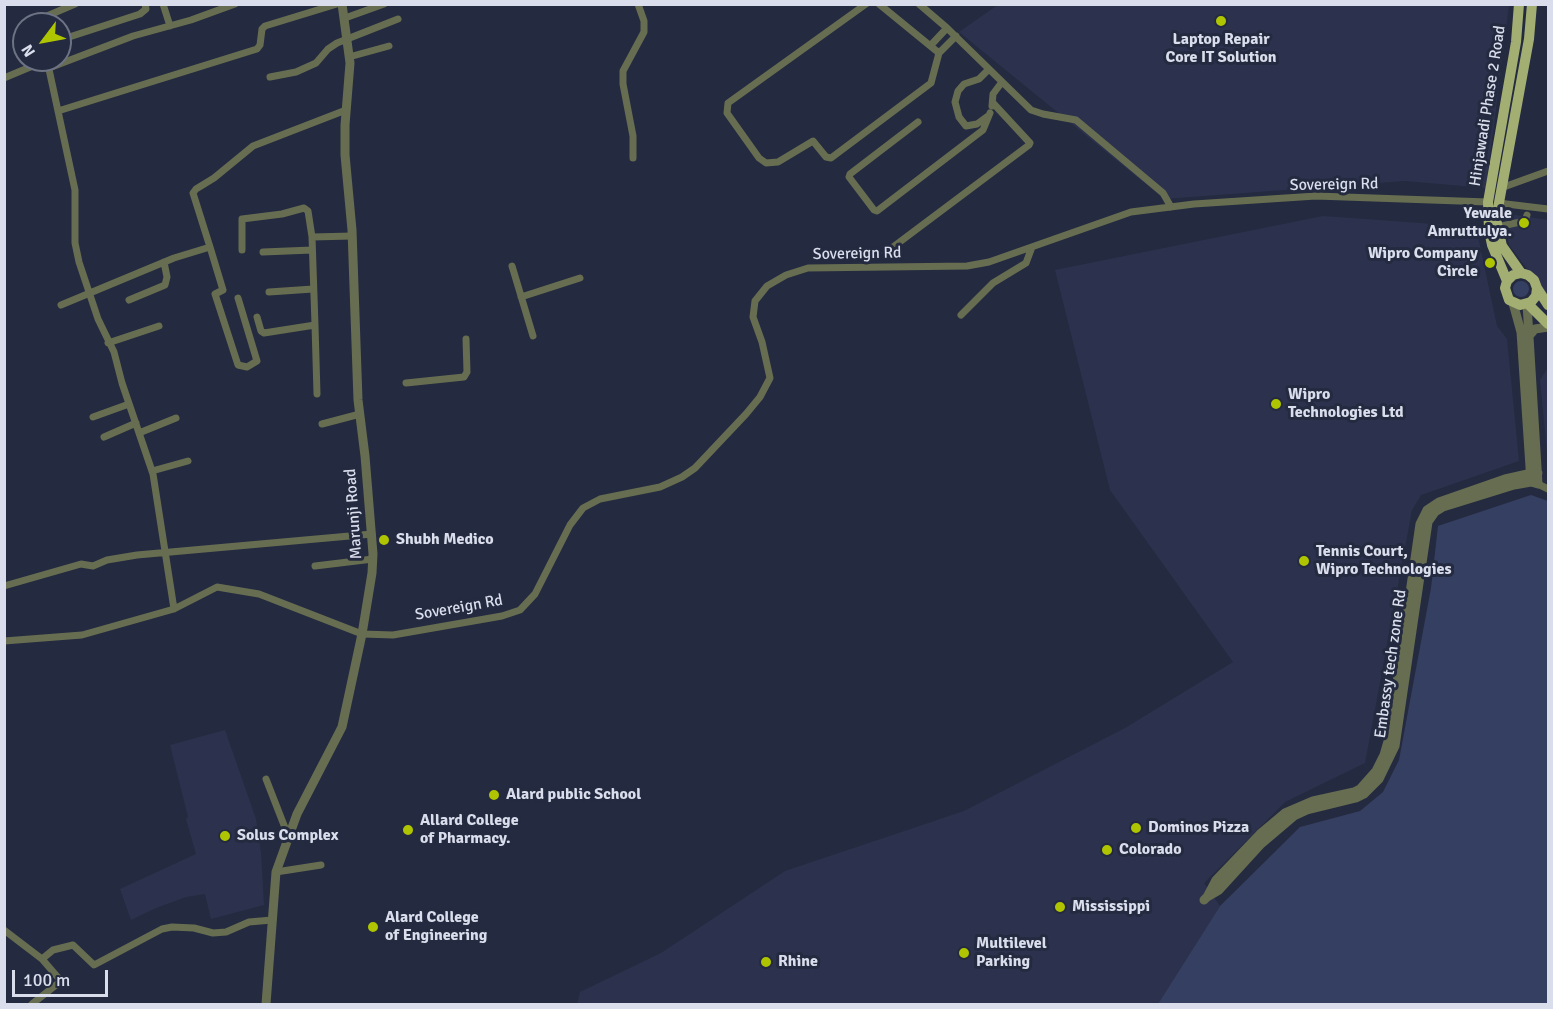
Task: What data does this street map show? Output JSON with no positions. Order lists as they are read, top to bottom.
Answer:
{
  "streets": {
    "main road": ["Hinjawadi Phase 2 Road"],
    "street": ["Sovereign Rd", "Marunji Road", "Embassy tech zone Rd"]
  },
  "crossings": [
    ["Hinjawadi Phase 2 Road", "Sovereign Rd"],
    ["Sovereign Rd", "Marunji Road"]
  ],
  "places": [
    "Laptop Repair Core IT Solution",
    "Yewale Amruttulya.",
    "Wipro Company Circle",
    "Wipro Technologies Ltd",
    "Shubh Medico",
    "Tennis Court, Wipro Technologies",
    "Alard public School",
    "Dominos Pizza",
    "Allard College of Pharmacy.",
    "Solus Complex",
    "Colorado",
    "Mississippi",
    "Alard College of Engineering",
    "Multilevel Parking",
    "Rhine"
  ],
  "scale_bar": "100 m",
  "north": "bottom left"
}
